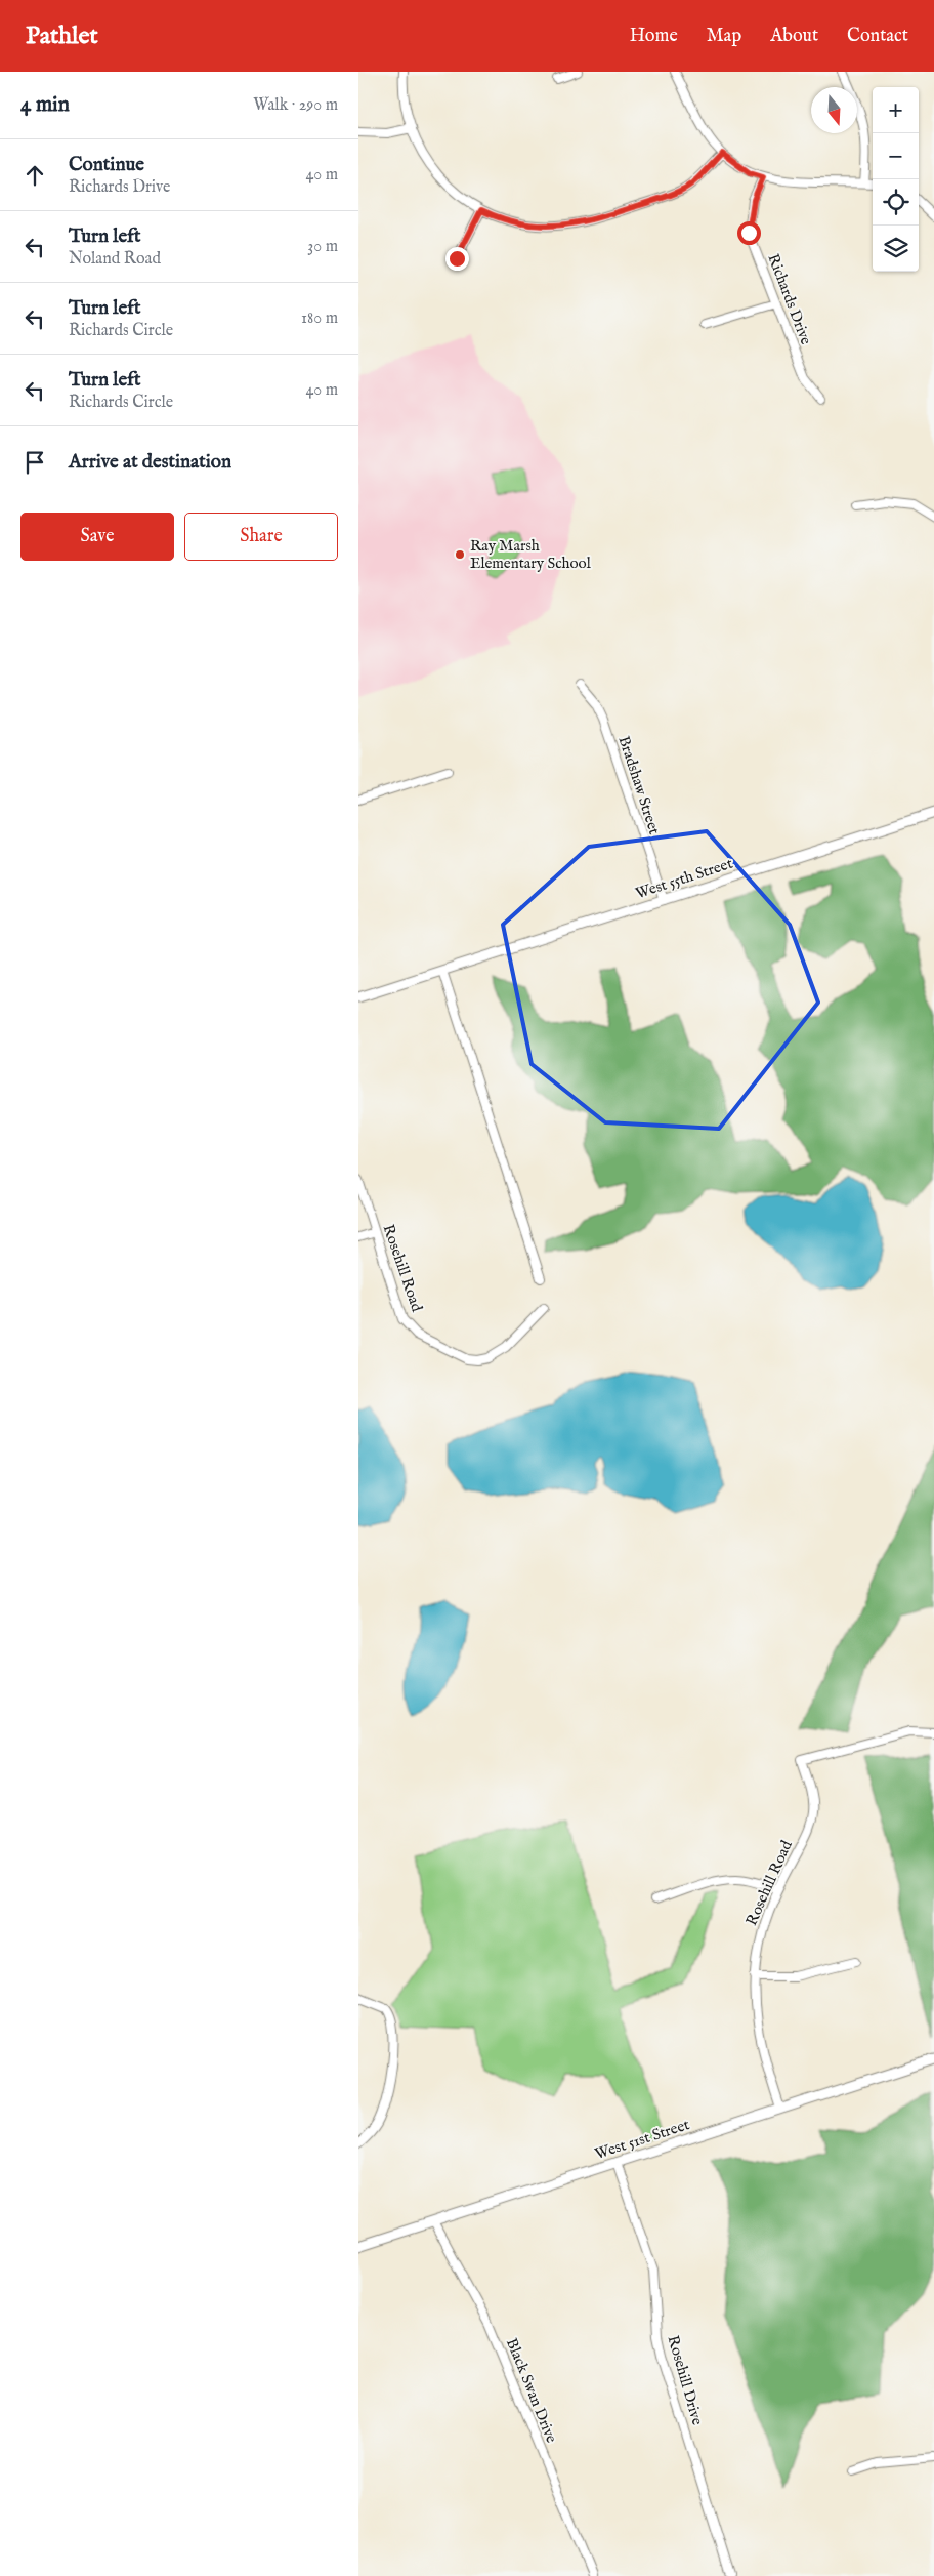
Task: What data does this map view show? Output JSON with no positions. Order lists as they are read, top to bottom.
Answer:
{
  "streets": {
    "street": [
      "Richards Drive",
      "Bradshaw Street",
      "West 55th Street",
      "Rosehill Road",
      "West 51st Street",
      "Rosehill Drive",
      "Black Swan Drive"
    ]
  },
  "crossings": [
    ["Bradshaw Street", "West 55th Street"],
    ["Rosehill Road", "West 51st Street"],
    ["West 51st Street", "Rosehill Drive"],
    ["West 51st Street", "Black Swan Drive"]
  ],
  "places": ["Ray Marsh Elementary School"],
  "north": "bottom",
  "page": {
    "header": "Pathlet",
    "nav": [
      "Home",
      "Map",
      "About",
      "Contact"
    ],
    "heading": ["4 min", "Walk · 290 m"],
    "map_buttons": ["+", "−"],
    "list": [
      ["Continue", "Richards Drive", "40 m"],
      ["Turn left", "Noland Road", "30 m"],
      ["Turn left", "Richards Circle", "180 m"],
      ["Turn left", "Richards Circle", "40 m"],
      "Arrive at destination"
    ],
    "buttons": ["Save", "Share"]
  }
}
